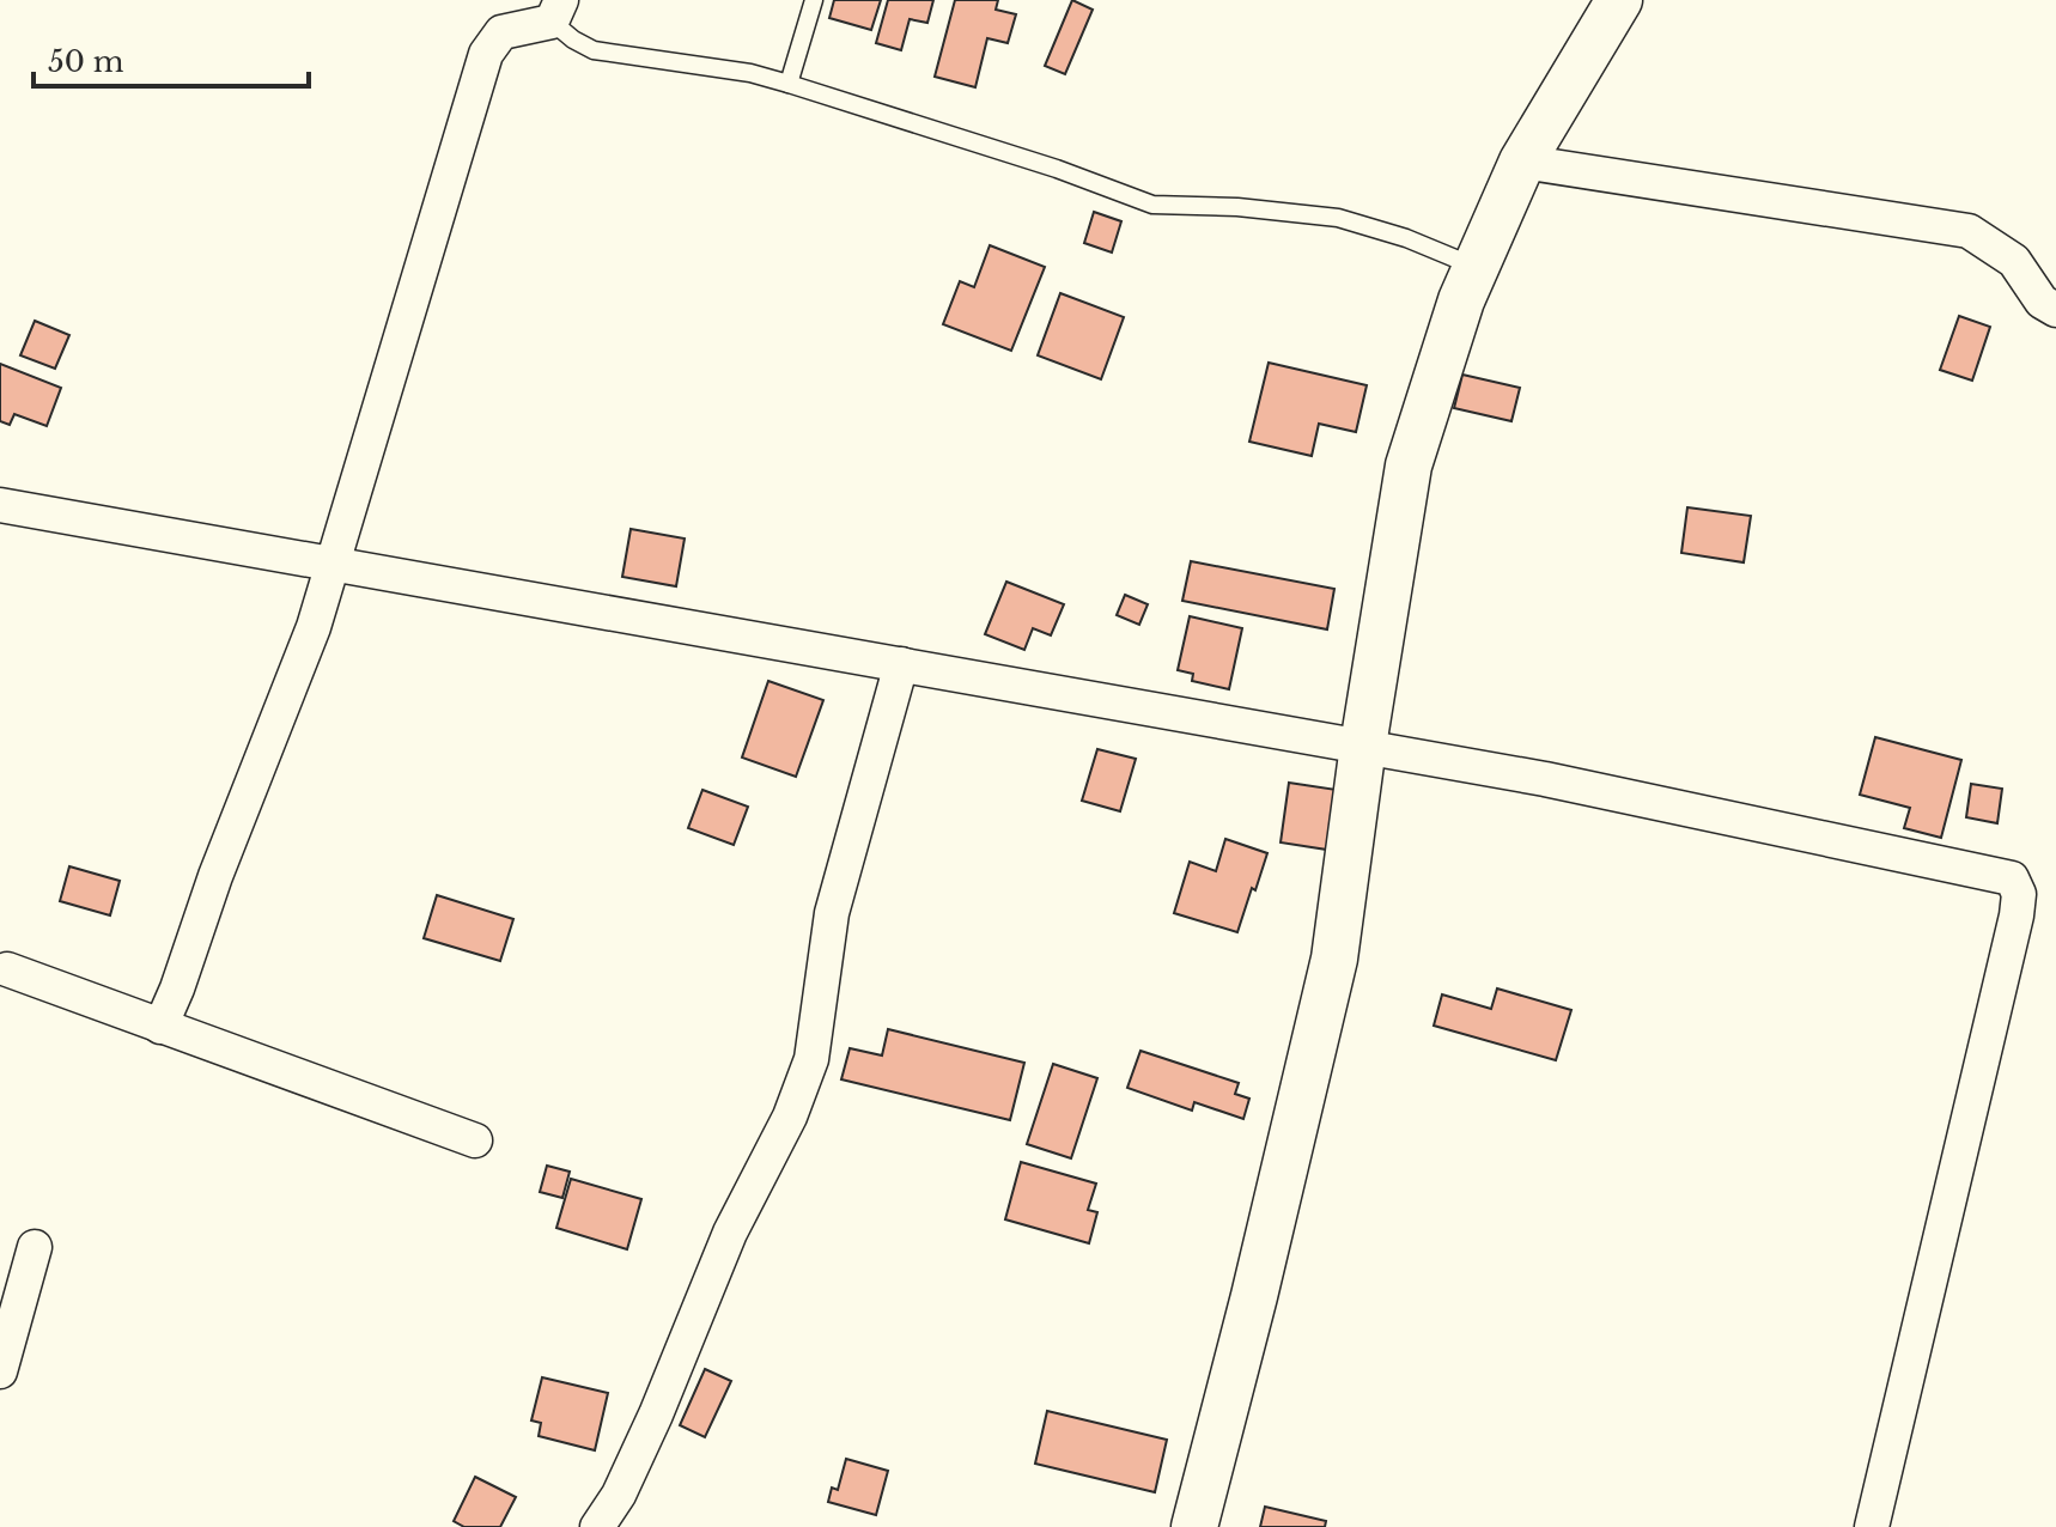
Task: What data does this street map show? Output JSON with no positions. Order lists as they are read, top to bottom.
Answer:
{
  "scale_bar": "50 m"
}
